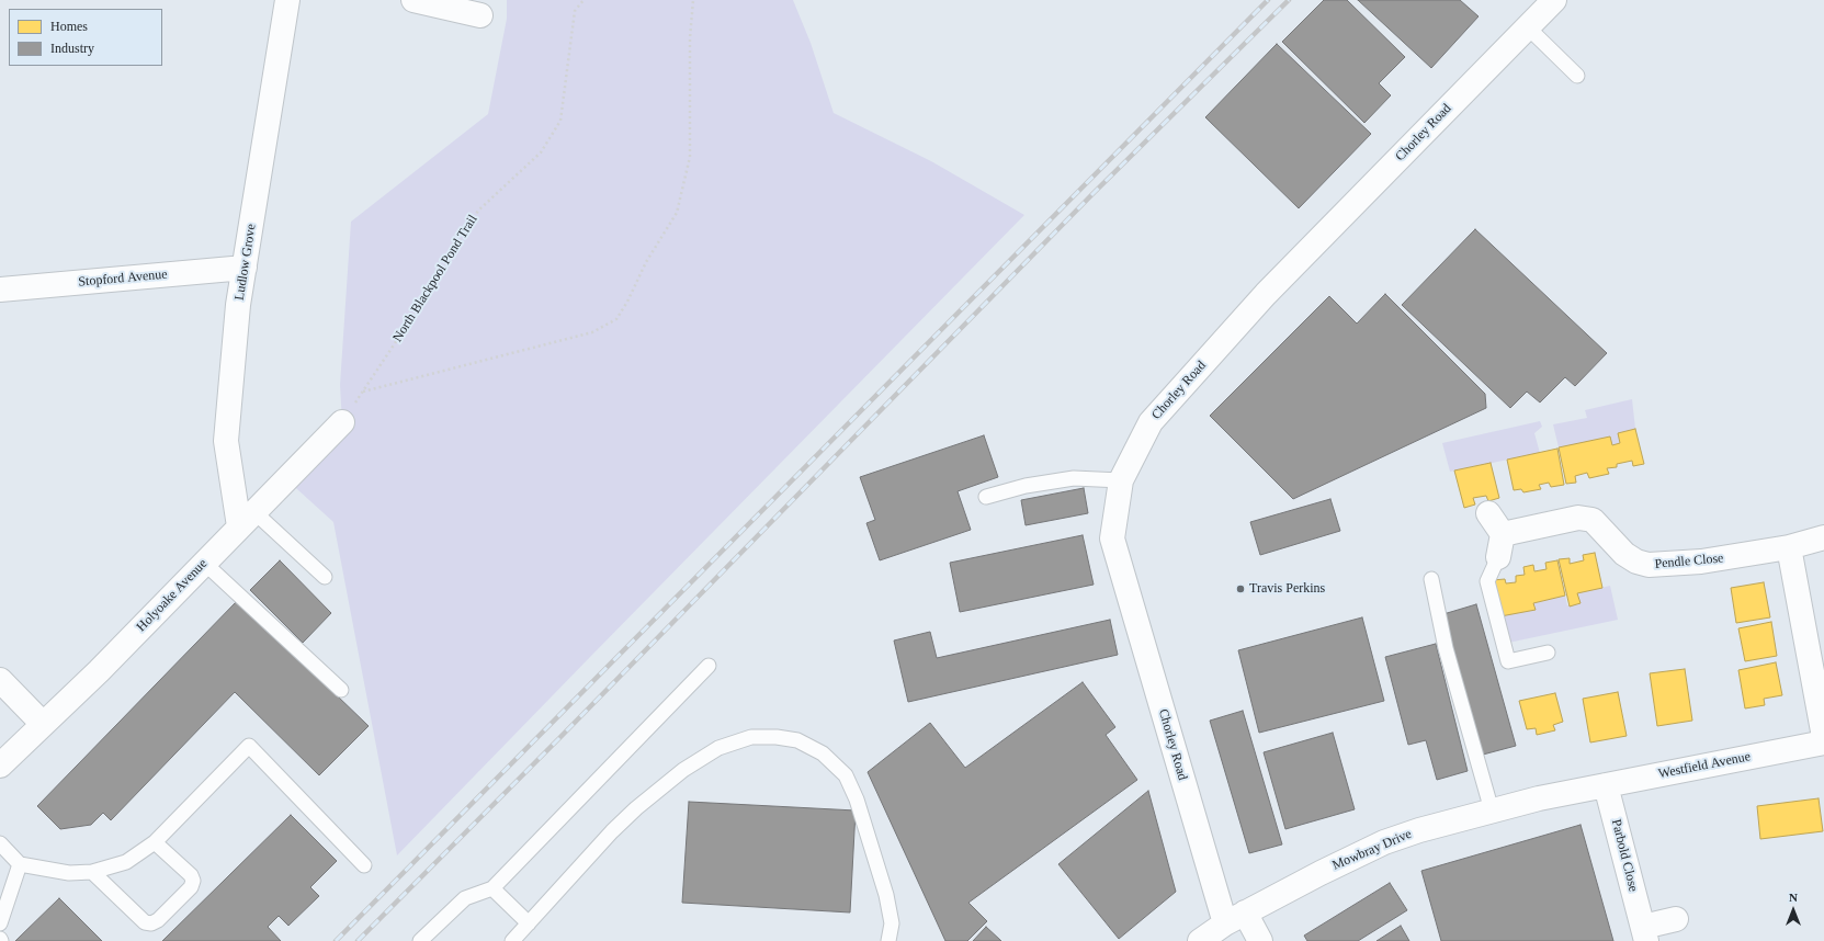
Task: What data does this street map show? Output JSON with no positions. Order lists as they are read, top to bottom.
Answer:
{
  "streets": {
    "street": [
      "Chorley Road",
      "Ludlow Grove",
      "Stopford Avenue",
      "Pendle Close",
      "Holyoake Avenue",
      "Westfield Avenue",
      "Mowbray Drive",
      "Parbold Close"
    ],
    "path": ["North Blackpool Pond Trail"]
  },
  "crossings": [
    ["Chorley Road", "Mowbray Drive"],
    ["Ludlow Grove", "Stopford Avenue"],
    ["Ludlow Grove", "Holyoake Avenue"],
    ["North Blackpool Pond Trail", "Holyoake Avenue"],
    ["Westfield Avenue", "Mowbray Drive"],
    ["Westfield Avenue", "Parbold Close"],
    ["Mowbray Drive", "Parbold Close"]
  ],
  "places": ["Travis Perkins"],
  "legend": ["Homes", "Industry"],
  "north": "top"
}
